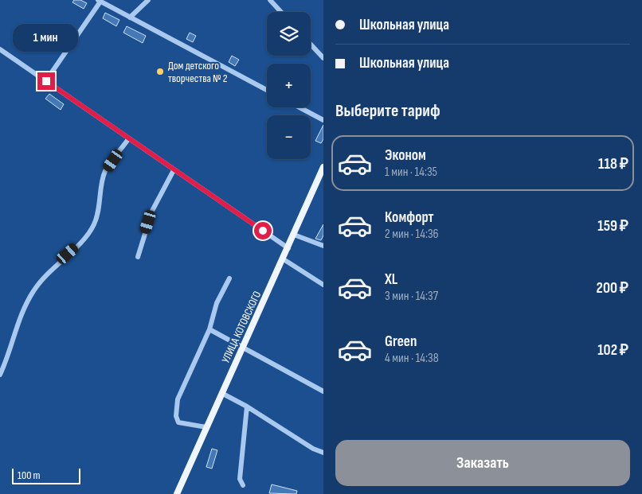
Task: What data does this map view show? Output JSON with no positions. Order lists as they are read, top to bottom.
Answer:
{
  "streets": {
    "main road": ["УЛИЦА КОТОВСКОГО"]
  },
  "places": ["Дом детского творчества № 2"],
  "scale_bar": "100 m",
  "page": {
    "banner": ["Школьная улица", "Школьная улица"],
    "map_buttons": ["+", "−"],
    "bubble": "1 мин",
    "heading": "Выберите тариф",
    "list": [
      {
        "name": "Эконом",
        "note": "1 мин · 14:35",
        "value": "118 ₽"
      },
      {
        "name": "Комфорт",
        "note": "2 мин · 14:36",
        "value": "159 ₽"
      },
      {
        "name": "XL",
        "note": "3 мин · 14:37",
        "value": "200 ₽"
      },
      {
        "name": "Green",
        "note": "4 мин · 14:38",
        "value": "102 ₽"
      }
    ],
    "buttons": "Заказать",
    "scale": "100 m"
  }
}
